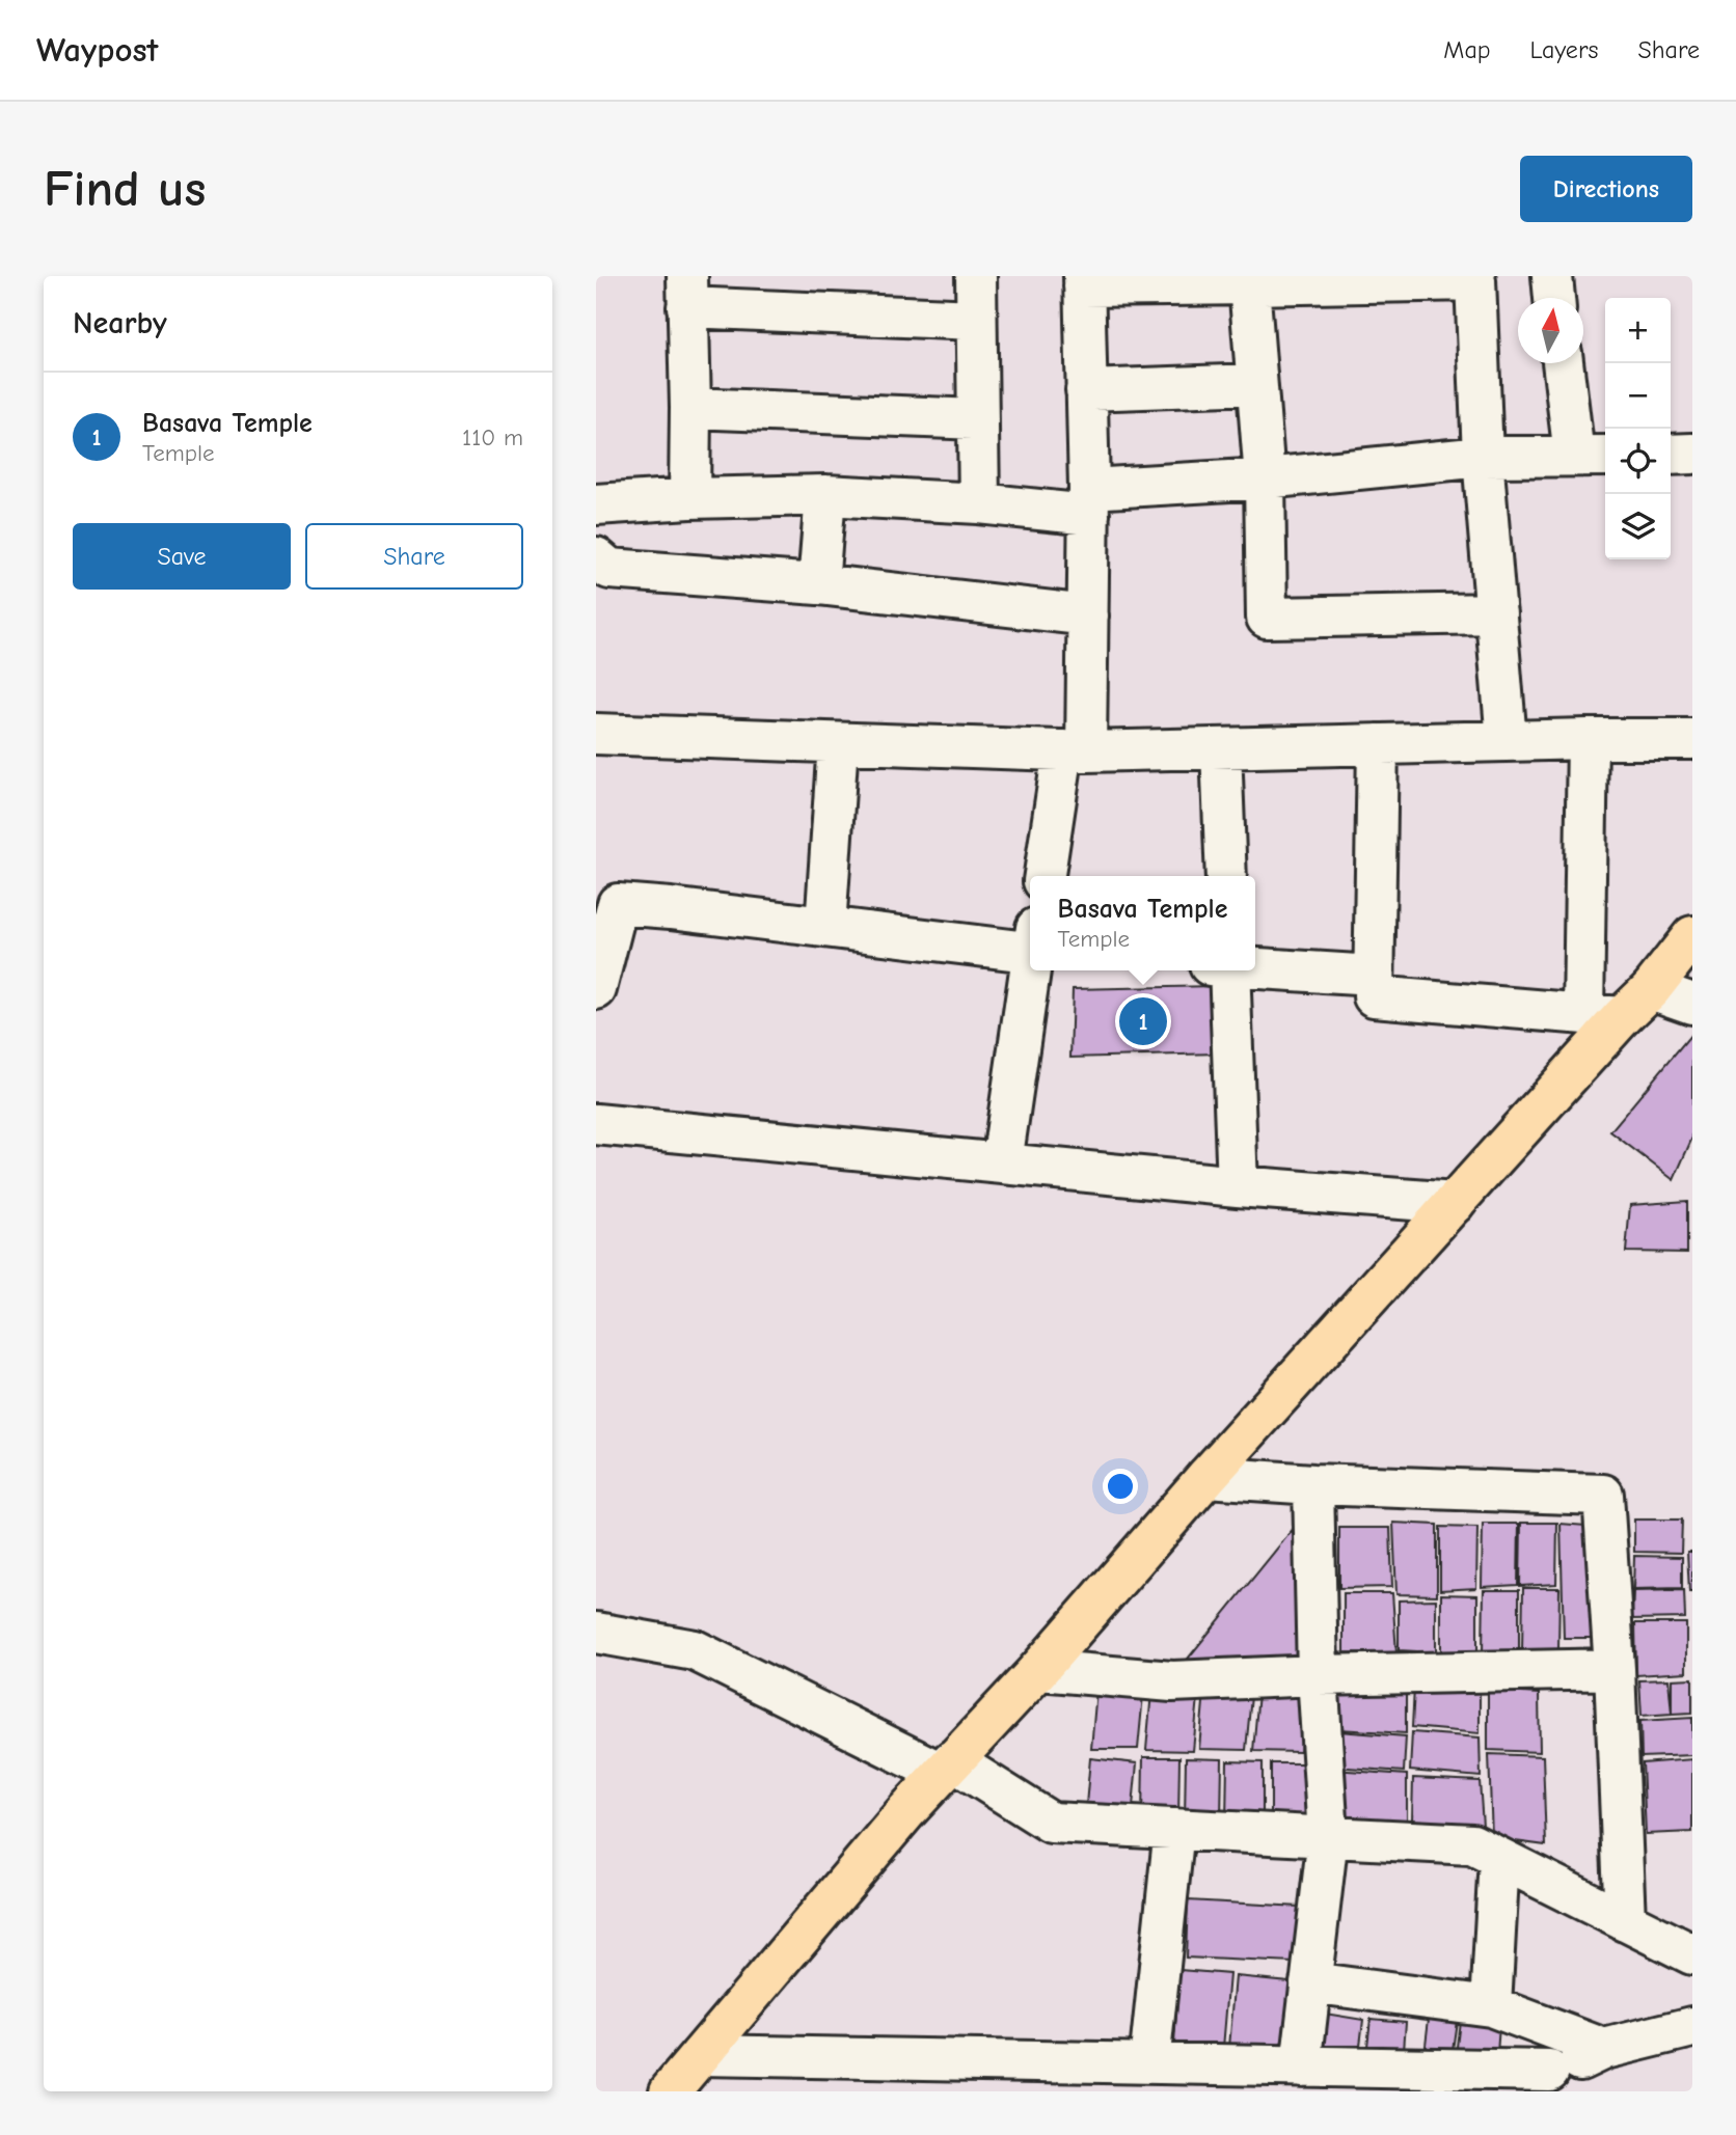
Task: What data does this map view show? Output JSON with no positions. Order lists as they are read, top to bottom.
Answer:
{
  "north": "top",
  "page": {
    "header": "Waypost",
    "nav": ["Map", "Layers", "Share"],
    "buttons": [
      "Directions",
      ["Save", "Share"]
    ],
    "title": "Find us",
    "heading": "Nearby",
    "map_buttons": ["+", "−"],
    "list": [
      {
        "mark": "1",
        "name": "Basava Temple",
        "note": "Temple",
        "value": "110 m"
      }
    ],
    "popup": ["Basava Temple", "Temple"],
    "pins": "1"
  }
}
